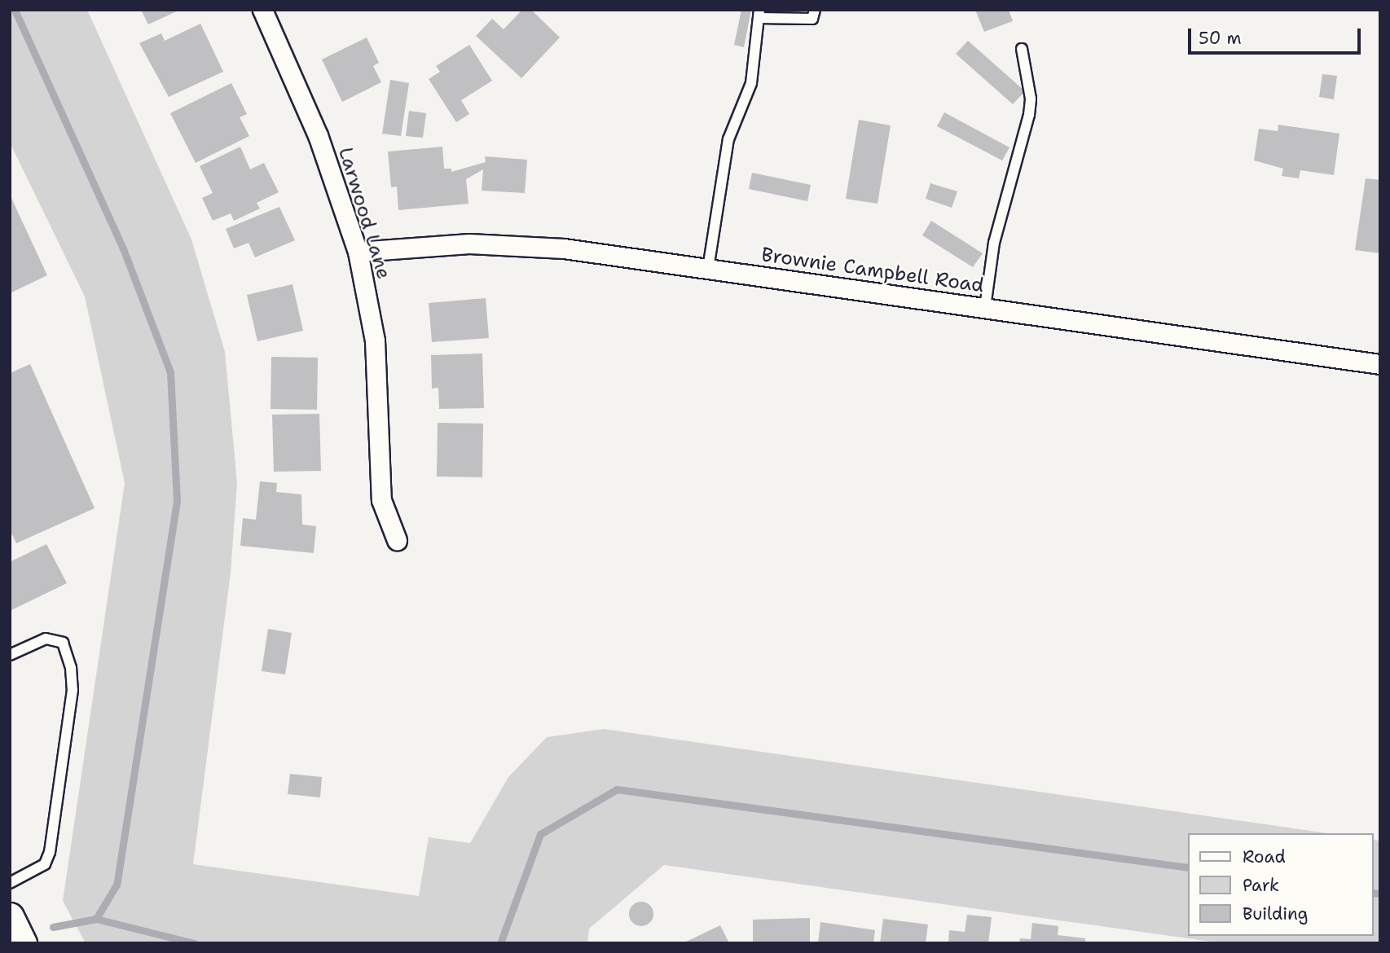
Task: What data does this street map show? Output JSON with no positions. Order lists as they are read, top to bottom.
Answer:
{
  "streets": {
    "street": ["Larwood Lane", "Brownie Campbell Road"]
  },
  "crossings": [
    ["Larwood Lane", "Brownie Campbell Road"]
  ],
  "legend": ["Road", "Park", "Building"],
  "scale_bar": "50 m"
}
